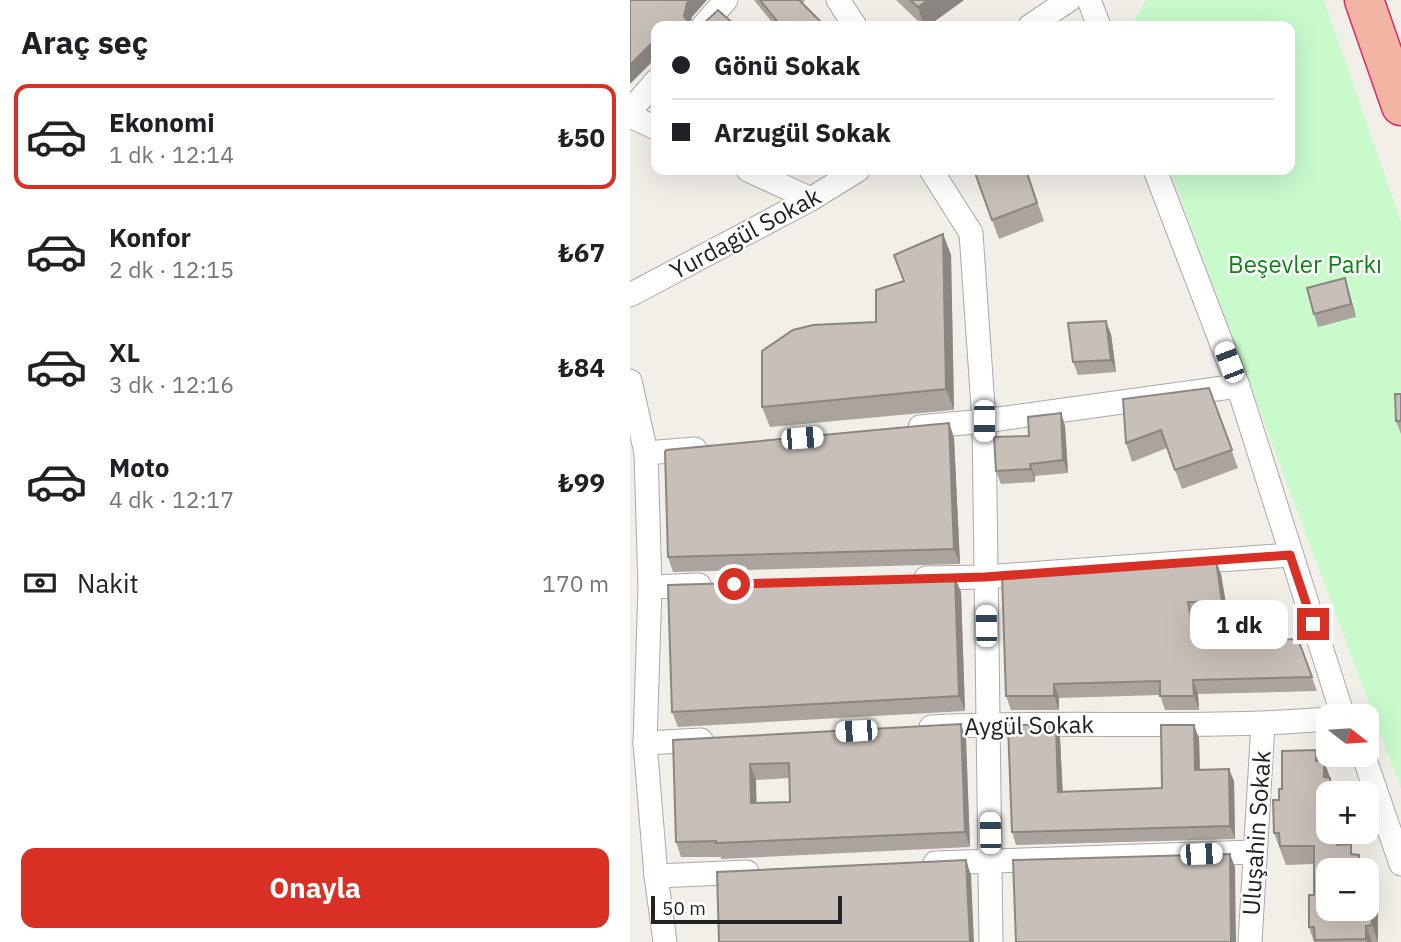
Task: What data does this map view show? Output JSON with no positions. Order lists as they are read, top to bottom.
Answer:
{
  "streets": {
    "street": ["Yurdagül Sokak", "Aygül Sokak", "Uluşahin Sokak"]
  },
  "crossings": [
    ["Aygül Sokak", "Uluşahin Sokak"]
  ],
  "parks": ["Beşevler Parkı"],
  "scale_bar": "50 m",
  "north": "right",
  "page": {
    "heading": "Araç seç",
    "banner": ["Gönü Sokak", "Arzugül Sokak"],
    "list": [
      {
        "name": "Ekonomi",
        "note": "1 dk · 12:14",
        "value": "₺50"
      },
      {
        "name": "Konfor",
        "note": "2 dk · 12:15",
        "value": "₺67"
      },
      {
        "name": "XL",
        "note": "3 dk · 12:16",
        "value": "₺84"
      },
      {
        "name": "Moto",
        "note": "4 dk · 12:17",
        "value": "₺99"
      }
    ],
    "pay": ["Nakit", "170 m"],
    "bubble": "1 dk",
    "map_buttons": ["+", "−"],
    "buttons": "Onayla",
    "scale": "50 m"
  }
}
